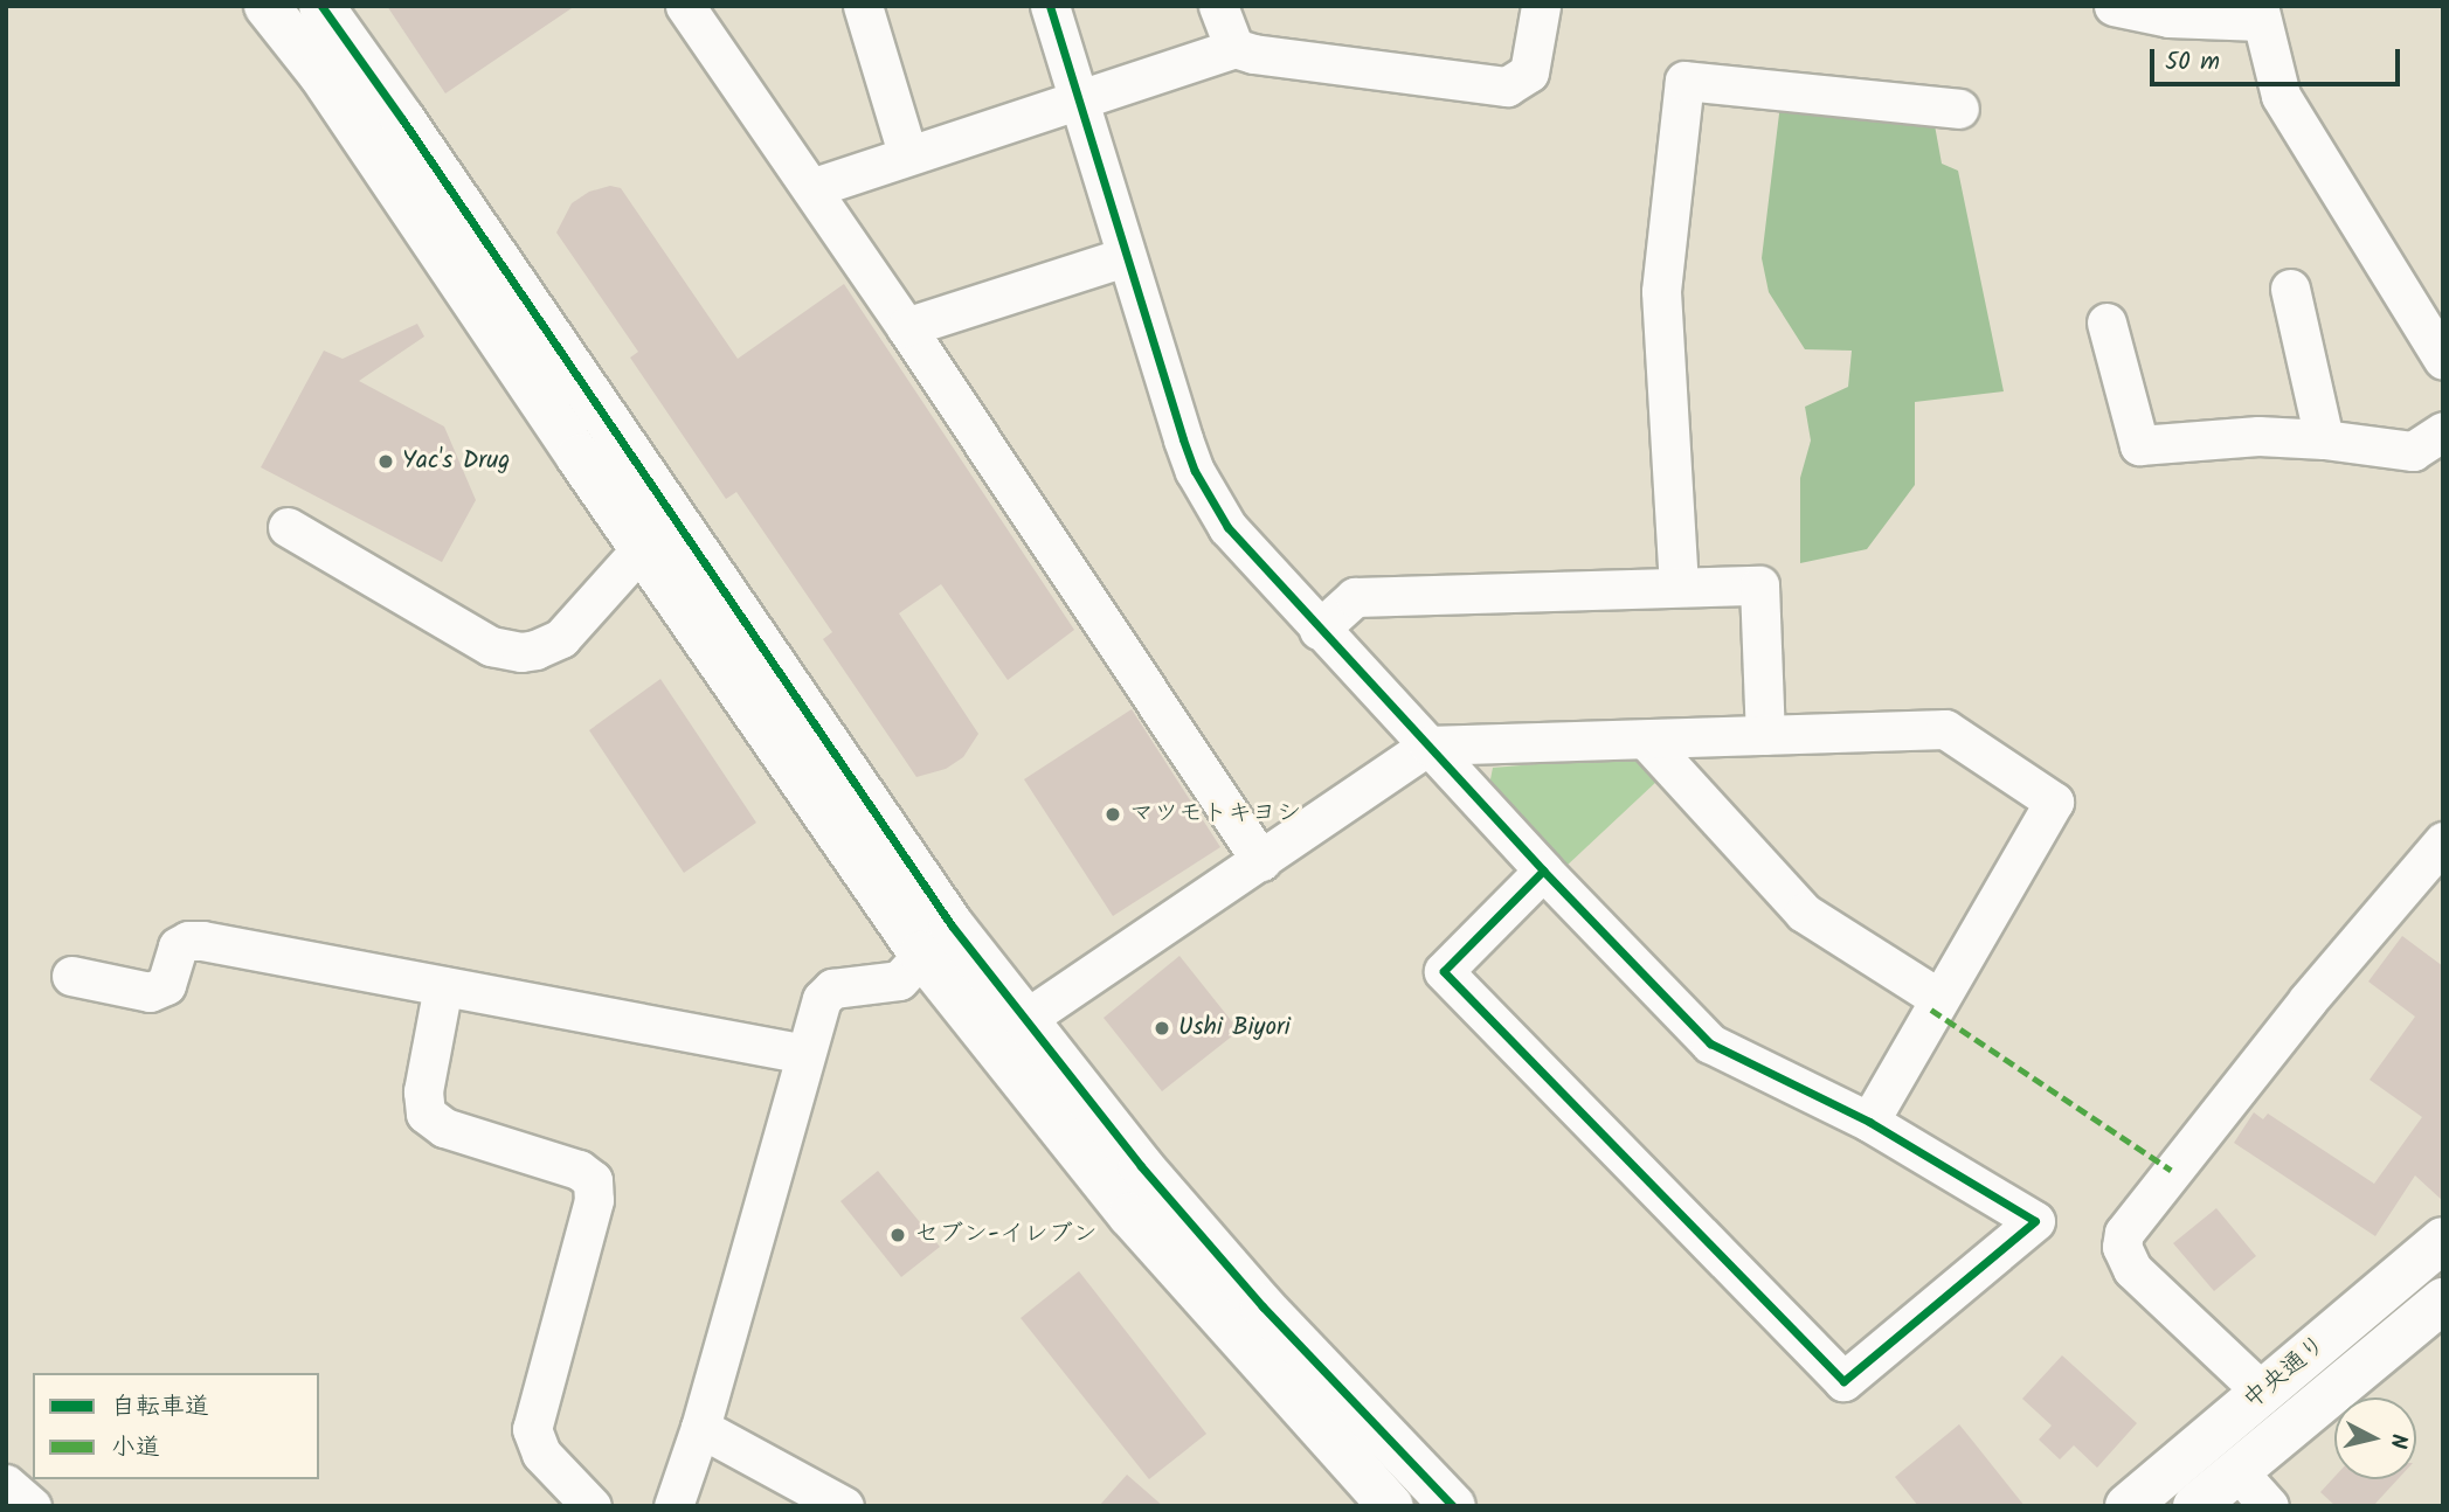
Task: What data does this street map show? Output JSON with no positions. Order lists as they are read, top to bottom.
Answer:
{
  "streets": {
    "street": ["中央通り"]
  },
  "places": [
    "Yac's Drug",
    "マツモトキヨシ",
    "Ushi Biyori",
    "セブン-イレブン"
  ],
  "legend": ["自転車道", "小道"],
  "scale_bar": "50 m",
  "north": "right"
}
